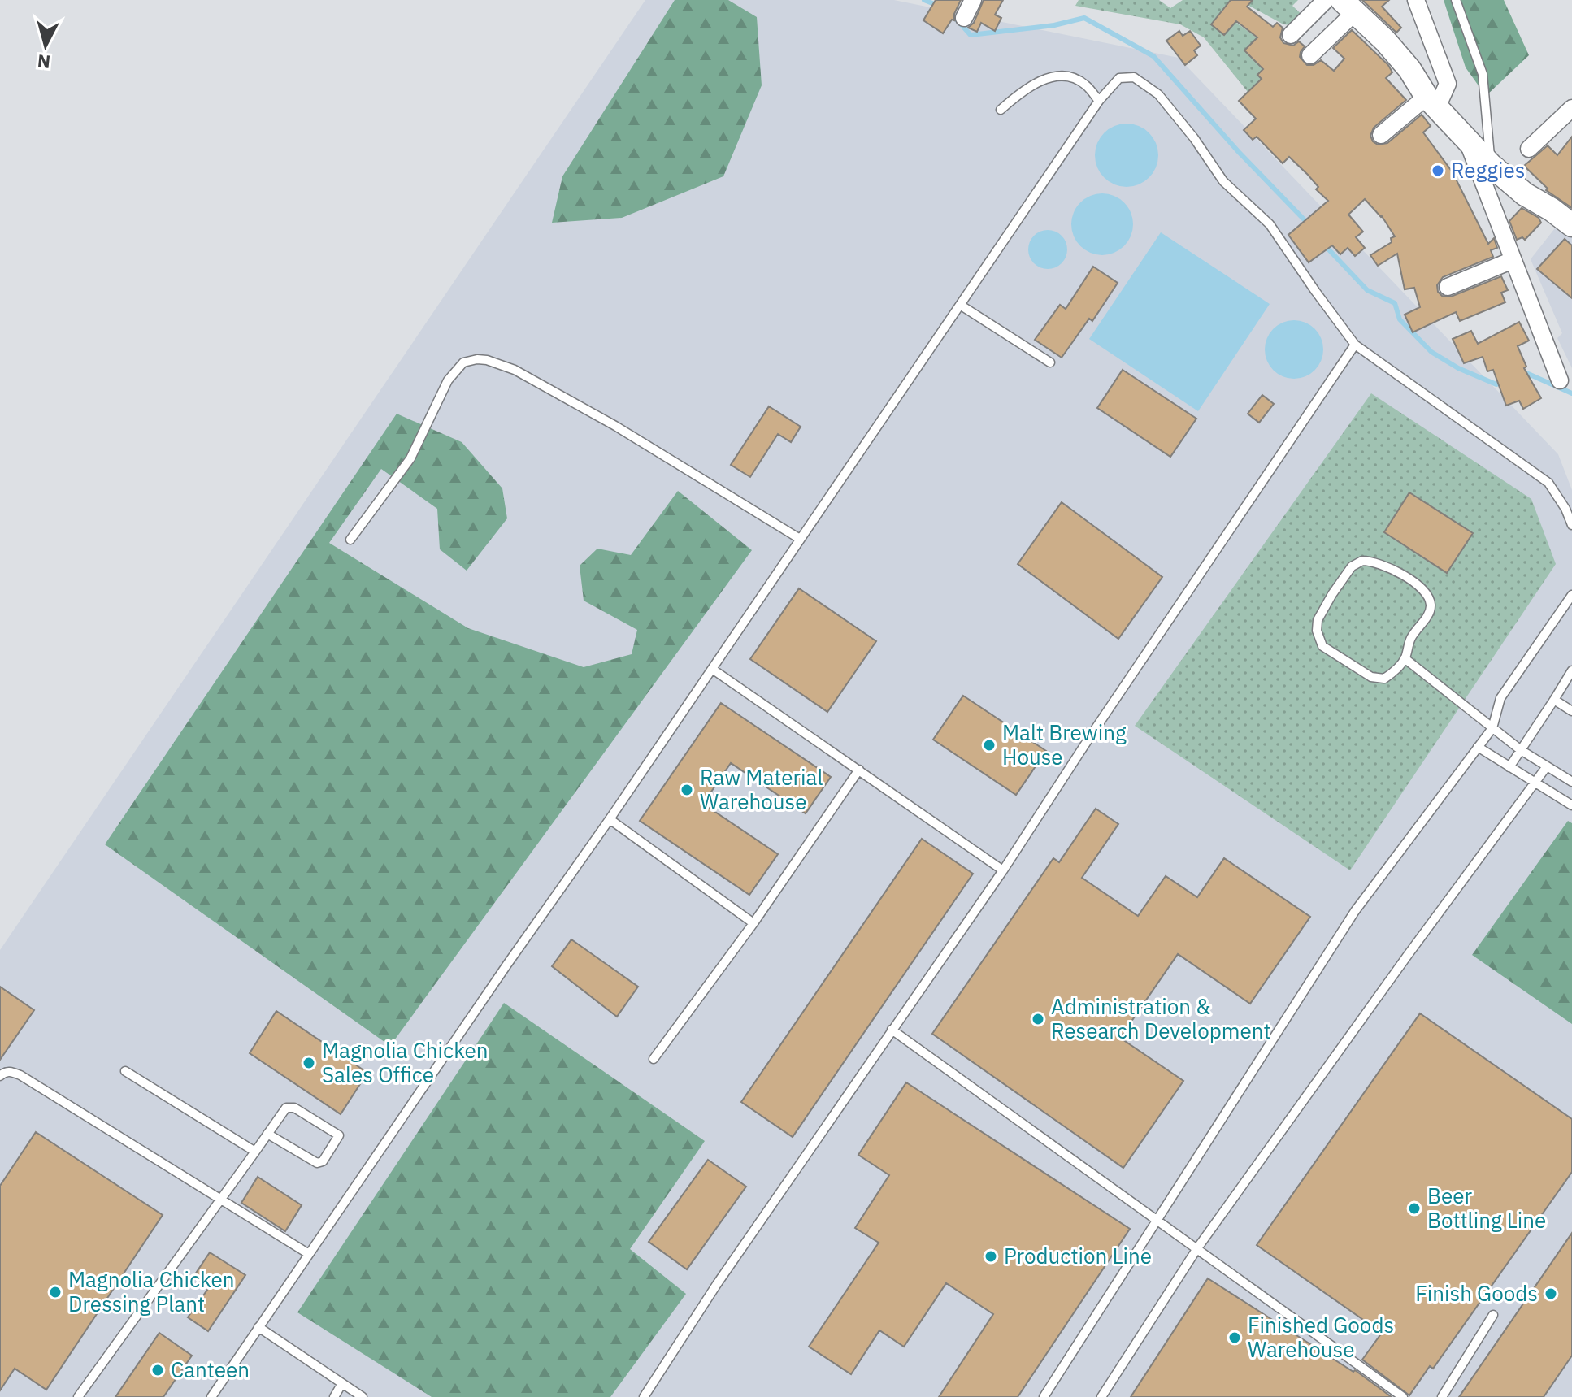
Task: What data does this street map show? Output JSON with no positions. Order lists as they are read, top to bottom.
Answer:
{
  "places": [
    "Reggies",
    "Malt Brewing House",
    "Raw Material Warehouse",
    "Administration & Research Development",
    "Magnolia Chicken Sales Office",
    "Beer Bottling Line",
    "Production Line",
    "Magnolia Chicken Dressing Plant",
    "Finish Goods",
    "Finished Goods Warehouse",
    "Canteen"
  ],
  "north": "bottom"
}
